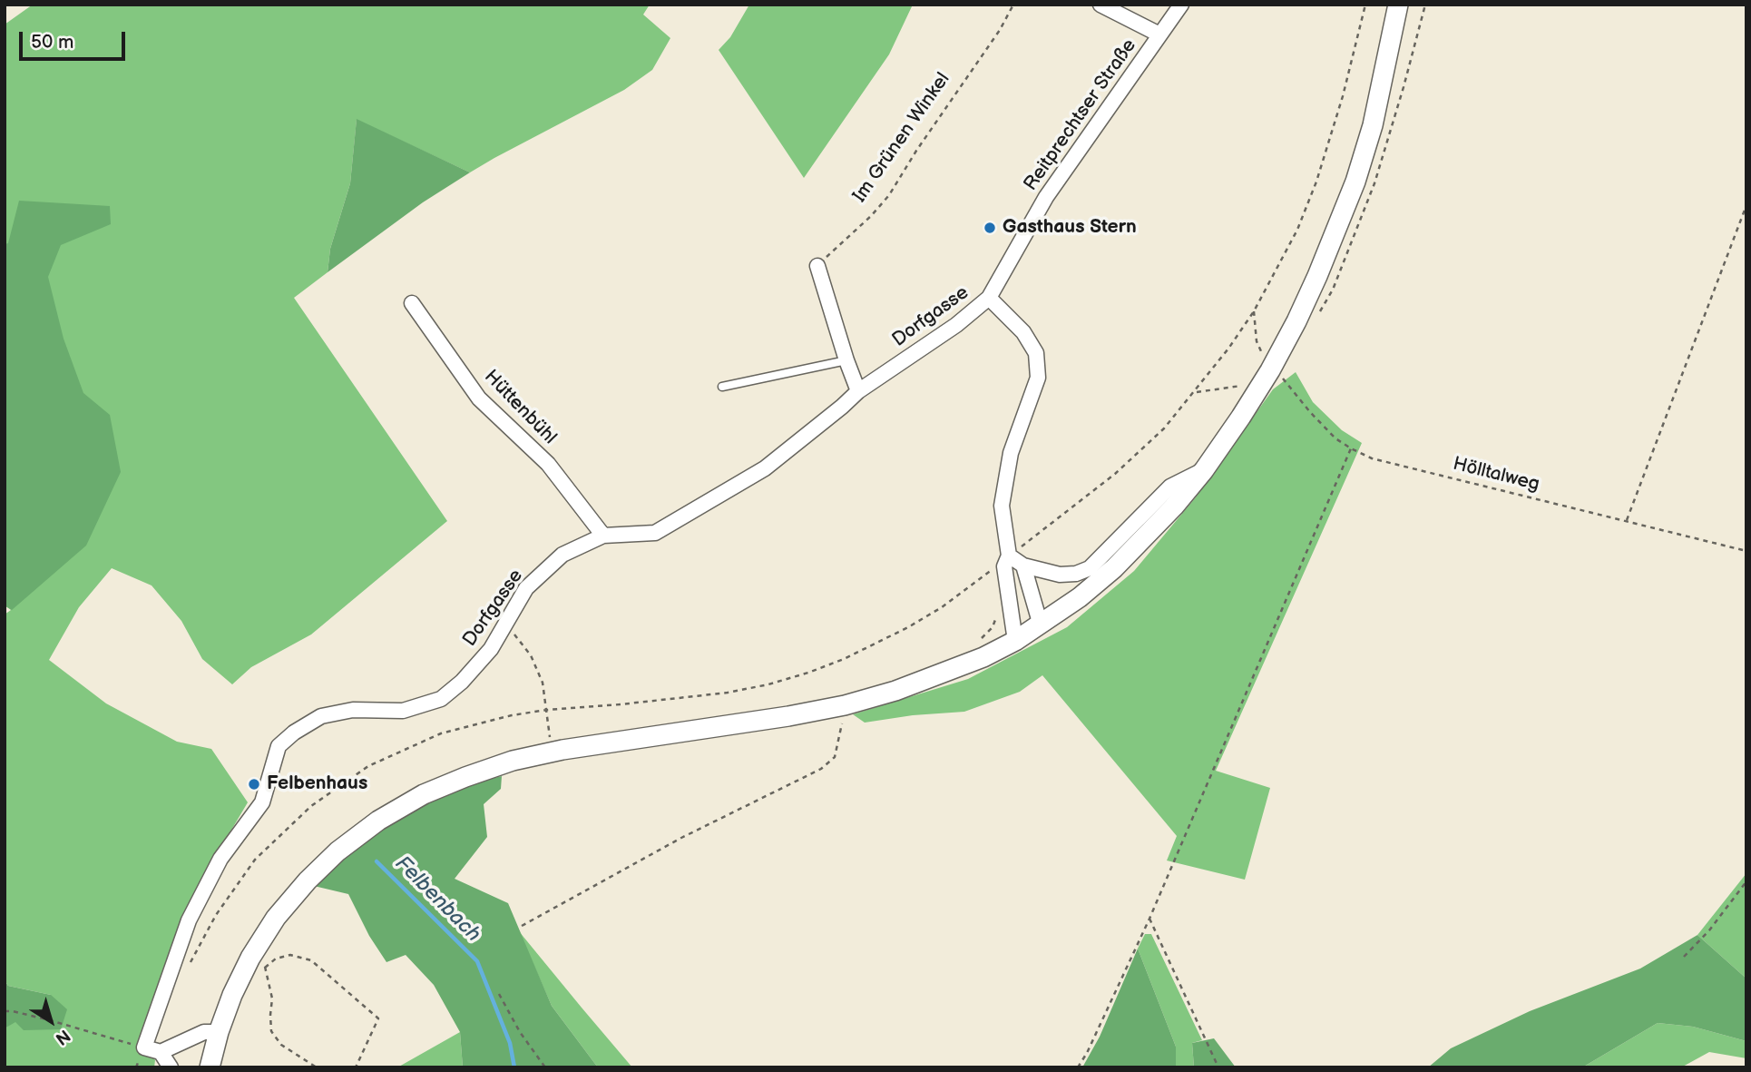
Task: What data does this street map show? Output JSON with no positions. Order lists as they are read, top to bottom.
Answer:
{
  "streets": {
    "street": ["Reitprechtser Straße", "Dorfgasse", "Hüttenbühl"],
    "path": ["Im Grünen Winkel", "Hölltalweg"]
  },
  "crossings": [
    ["Reitprechtser Straße", "Dorfgasse"],
    ["Dorfgasse", "Hüttenbühl"]
  ],
  "water": ["Felbenbach"],
  "places": ["Gasthaus Stern", "Felbenhaus"],
  "scale_bar": "50 m",
  "north": "bottom right"
}
